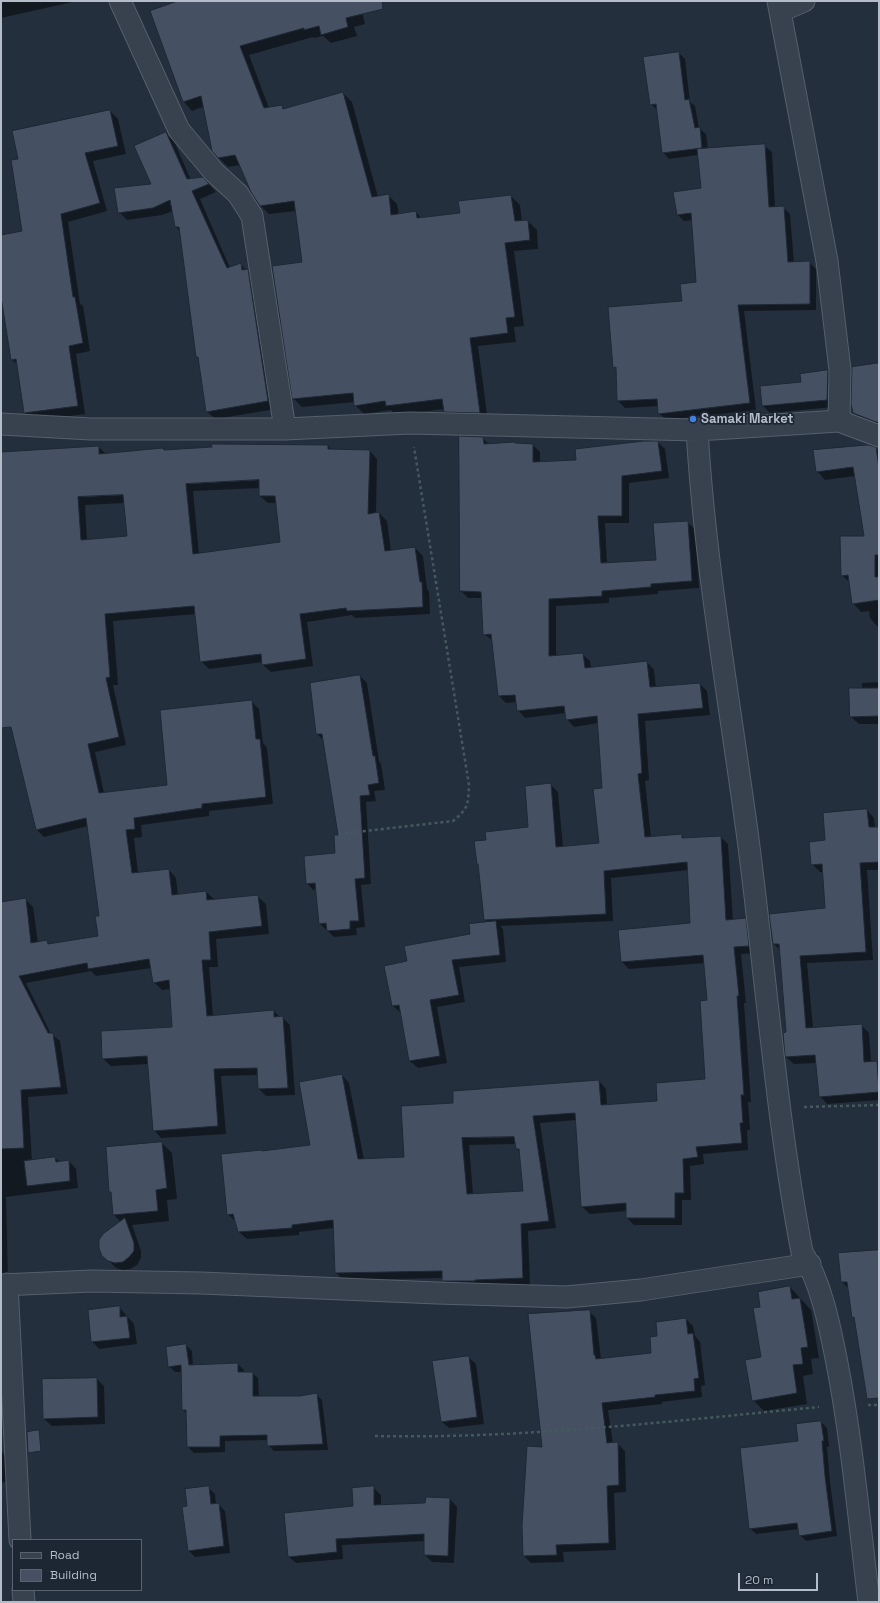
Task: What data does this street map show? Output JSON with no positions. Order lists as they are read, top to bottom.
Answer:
{
  "places": ["Samaki Market"],
  "legend": ["Road", "Building"],
  "scale_bar": "20 m"
}
